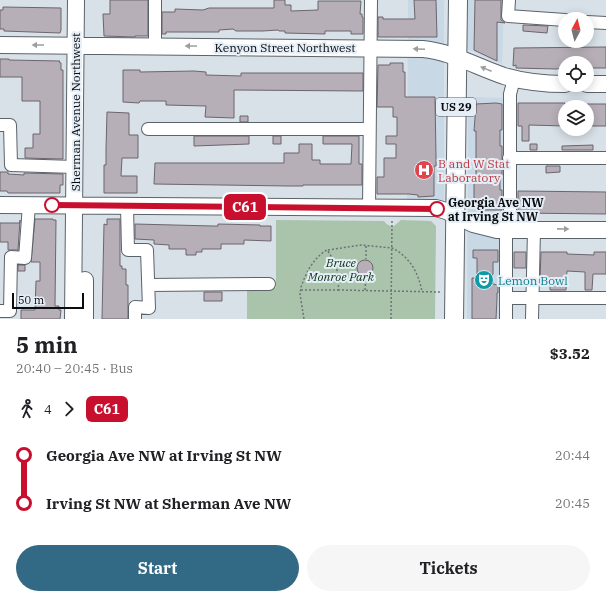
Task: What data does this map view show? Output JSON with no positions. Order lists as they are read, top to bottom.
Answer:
{
  "streets": {
    "highway": ["US 29"],
    "main road": ["Kenyon Street Northwest", "Sherman Avenue Northwest"]
  },
  "crossings": [
    ["Kenyon Street Northwest", "US 29"],
    ["Kenyon Street Northwest", "Sherman Avenue Northwest"]
  ],
  "one_way": ["Kenyon Street Northwest"],
  "parks": ["Bruce Monroe Park"],
  "places": {
    "hospital": ["B and W Stat Laboratory"],
    "other": ["Georgia Ave NW at Irving St NW"],
    "theatre": ["Lemon Bowl"]
  },
  "lines": ["bus line C61"],
  "scale_bar": "50 m",
  "north": "top",
  "page": {
    "on_map": "C61",
    "scale": "50 m",
    "heading": ["5 min", "20:40 – 20:45 · Bus", "$3.52"],
    "legs": ["4", "C61"],
    "list": [
      {
        "name": "Georgia Ave NW at Irving St NW",
        "value": "20:44"
      },
      {
        "name": "Irving St NW at Sherman Ave NW",
        "value": "20:45"
      }
    ],
    "buttons": ["Start", "Tickets"]
  }
}
